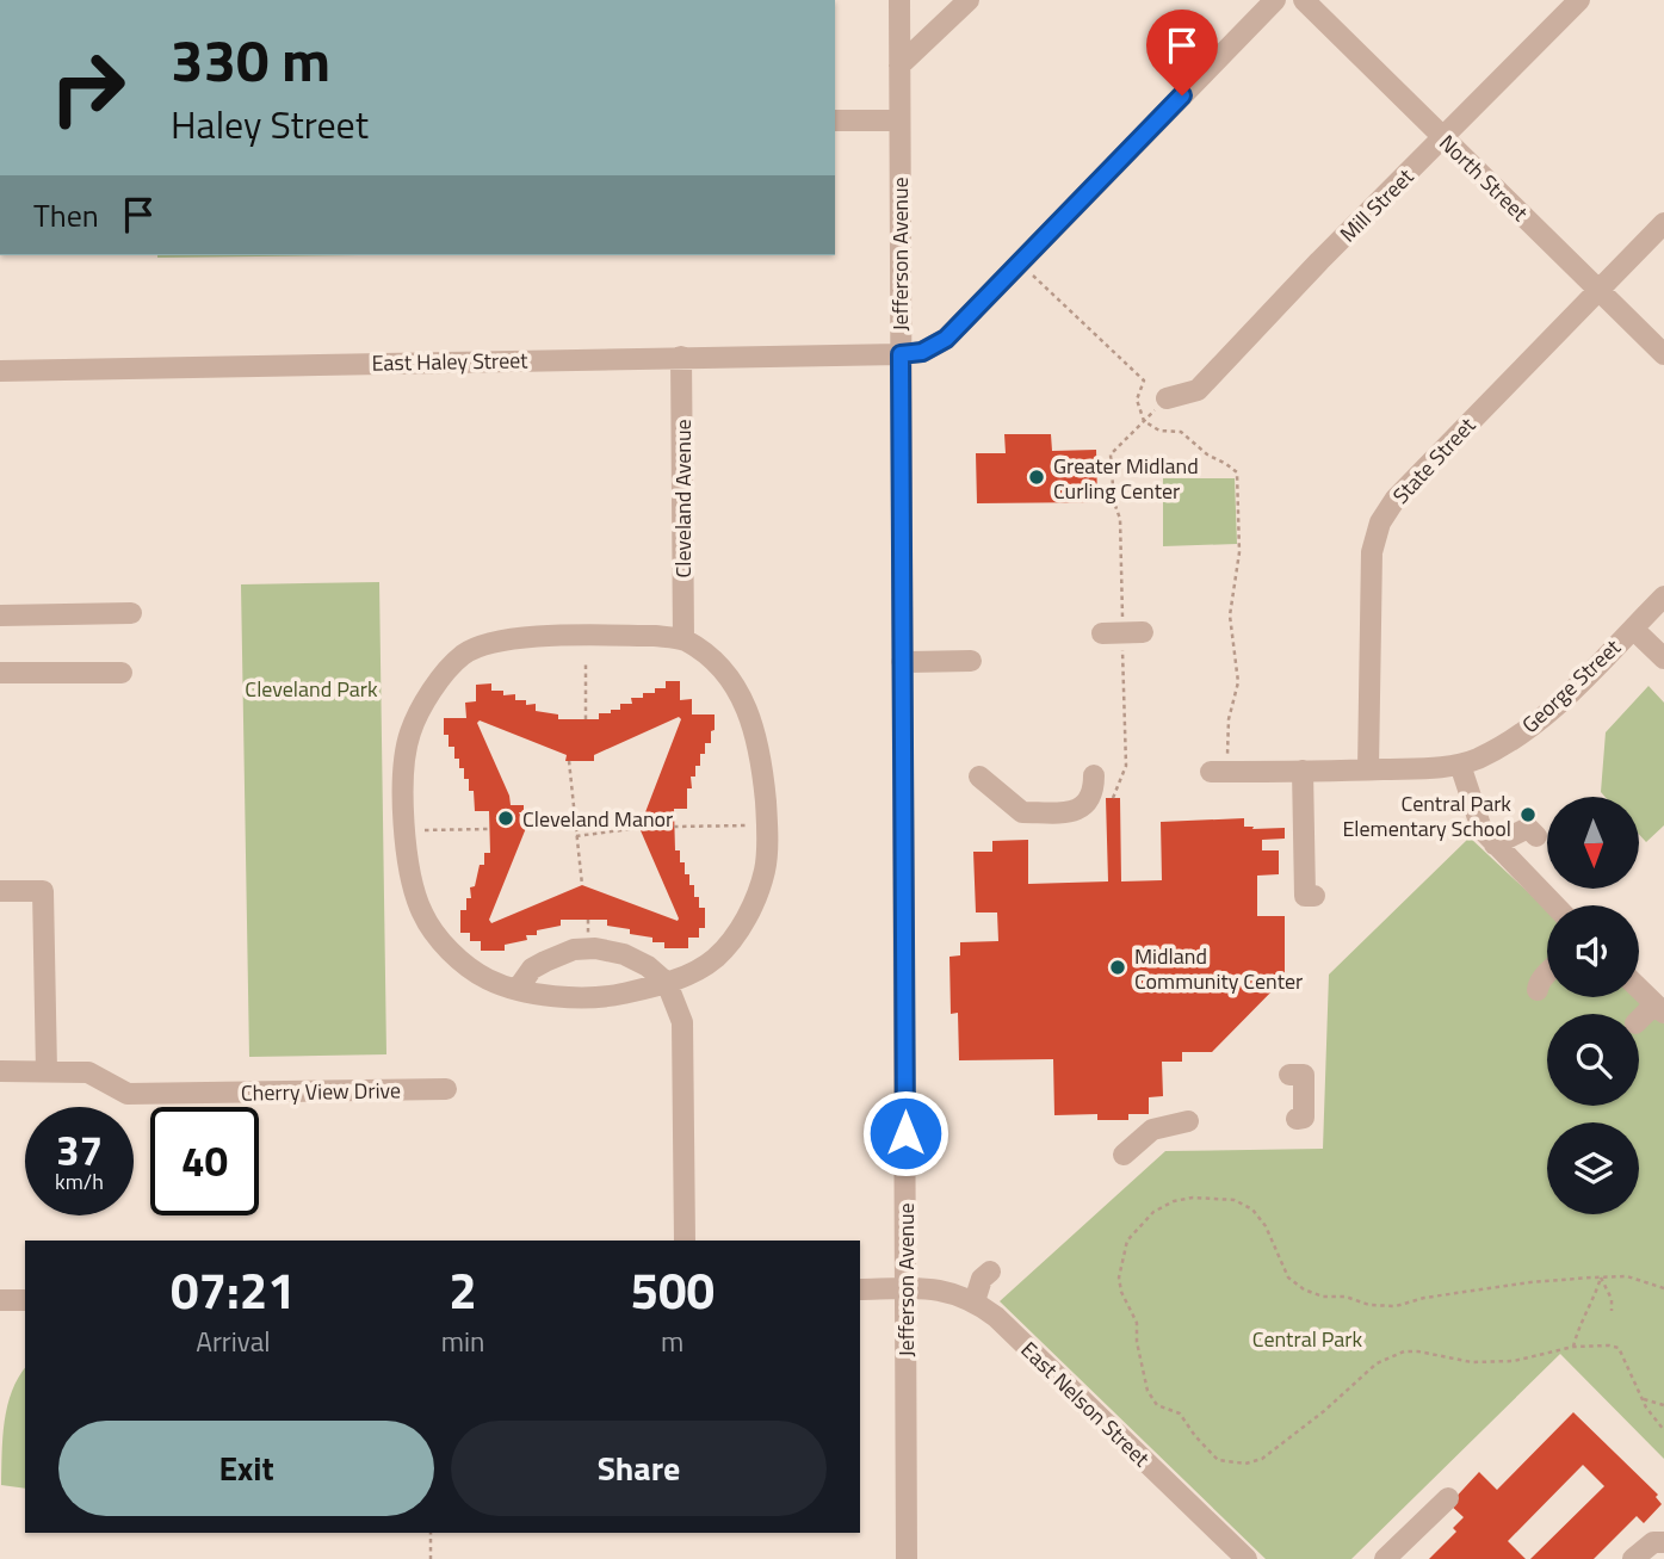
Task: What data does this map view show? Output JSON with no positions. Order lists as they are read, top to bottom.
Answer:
{
  "streets": {
    "street": [
      "North Street",
      "Mill Street",
      "Jefferson Avenue",
      "East Haley Street",
      "State Street",
      "Cleveland Avenue",
      "George Street",
      "Cherry View Drive",
      "East Nelson Street"
    ]
  },
  "crossings": [
    ["North Street", "Mill Street"],
    ["North Street", "State Street"],
    ["Jefferson Avenue", "East Haley Street"],
    ["Jefferson Avenue", "East Nelson Street"],
    ["East Haley Street", "Cleveland Avenue"],
    ["State Street", "George Street"]
  ],
  "parks": ["Cleveland Park", "Central Park"],
  "places": [
    "Greater Midland Curling Center",
    "Central Park Elementary School",
    "Cleveland Manor",
    "Midland Community Center"
  ],
  "north": "bottom",
  "page": {
    "turn": ["330 m", "Haley Street"],
    "then": "Then",
    "speed": "37 km/h",
    "limit": "40",
    "eta": [
      "07:21",
      "Arrival",
      "2",
      "min",
      "500",
      "m"
    ],
    "buttons": ["Exit", "Share"]
  }
}
